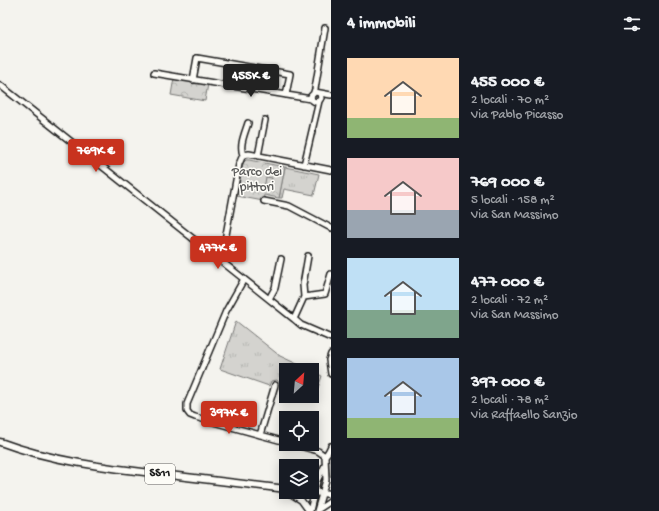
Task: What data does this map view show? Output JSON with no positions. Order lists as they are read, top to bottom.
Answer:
{
  "streets": {
    "main road": ["SS11"]
  },
  "parks": ["Parco dei pittori"],
  "north": "top right",
  "page": {
    "heading": "4 immobili",
    "list": [
      {
        "name": "455 000 €",
        "note": "2 locali · 70 m² · Via Pablo Picasso"
      },
      {
        "name": "769 000 €",
        "note": "5 locali · 158 m² · Via San Massimo"
      },
      {
        "name": "477 000 €",
        "note": "2 locali · 72 m² · Via San Massimo"
      },
      {
        "name": "397 000 €",
        "note": "2 locali · 78 m² · Via Raffaello Sanzio"
      }
    ],
    "price": [
      "455K €",
      "769K €",
      "477K €",
      "397K €"
    ]
  }
}
